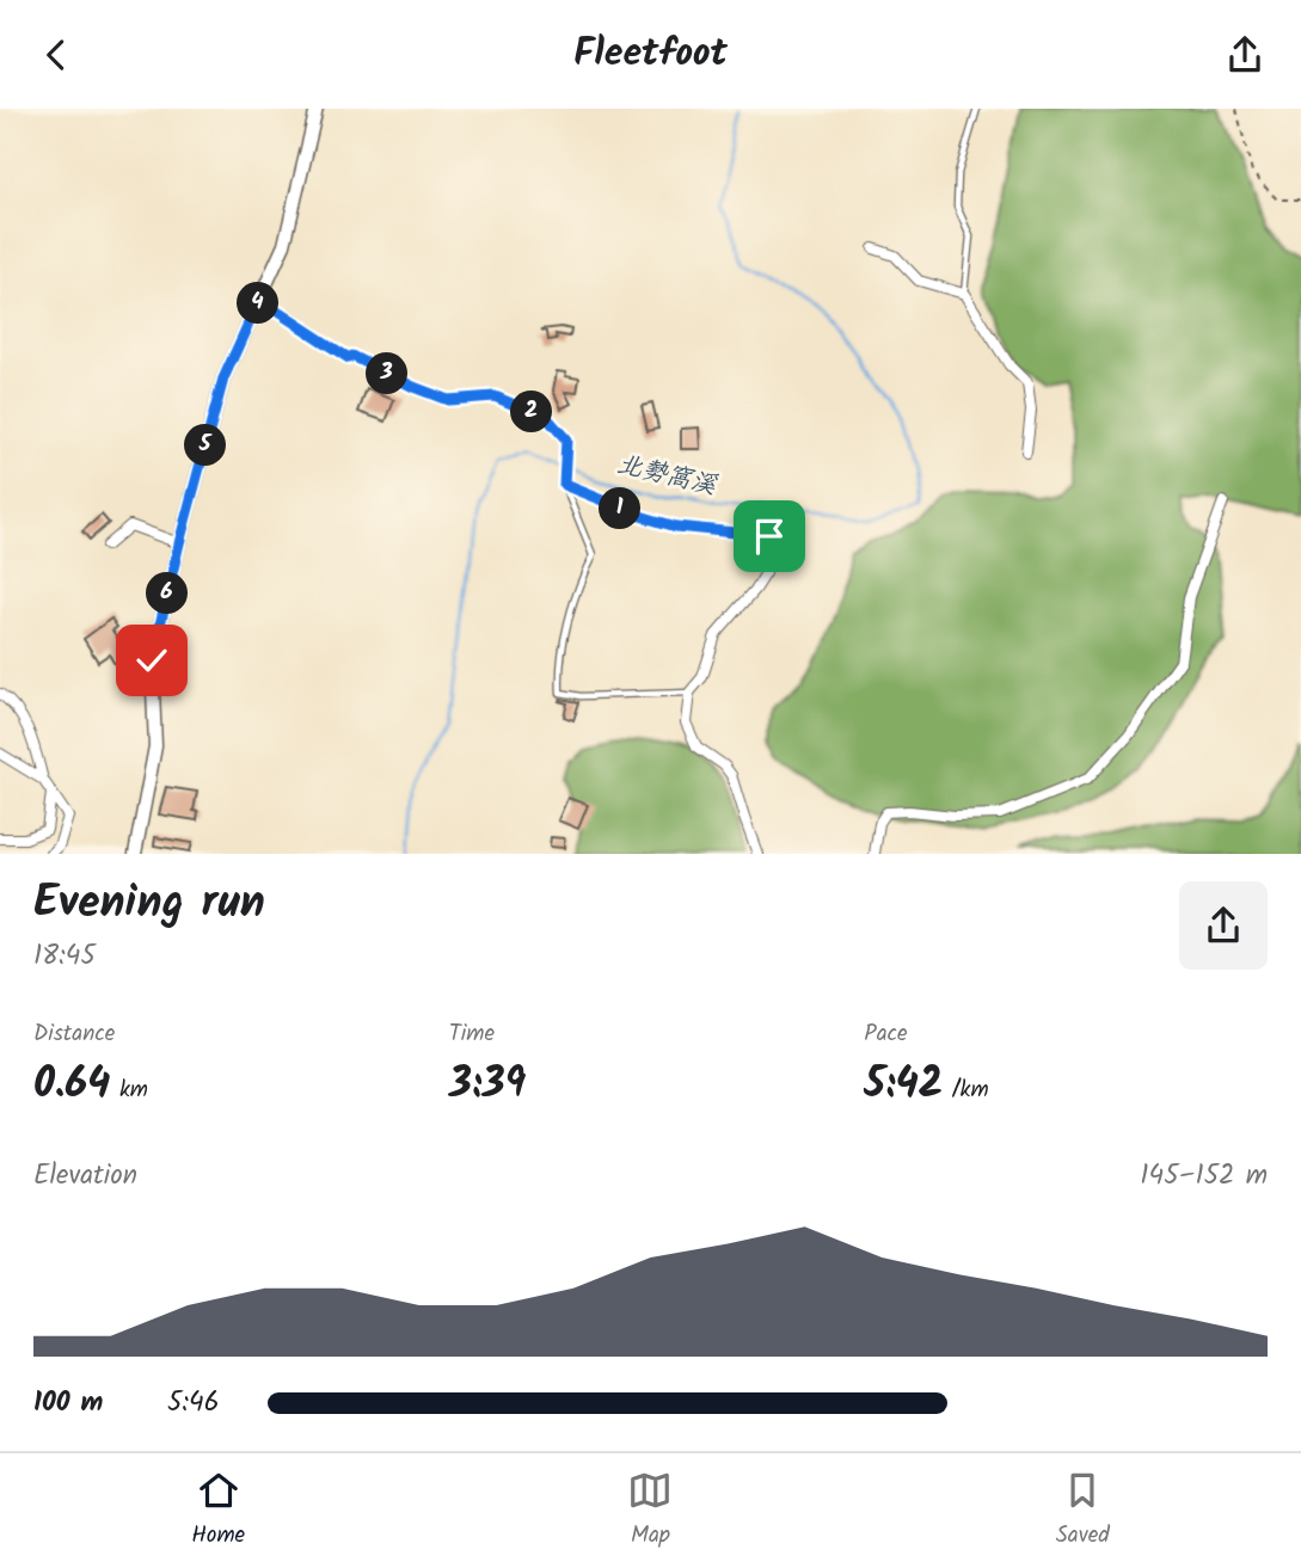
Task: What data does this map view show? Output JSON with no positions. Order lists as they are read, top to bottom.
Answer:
{
  "water": ["北勢窩溪"],
  "page": {
    "header": "Fleetfoot",
    "pins": [
      "4",
      "3",
      "2",
      "5",
      "1",
      "6"
    ],
    "heading": ["Evening run", "18:45"],
    "stats": [
      ["Distance", "0.64 km"],
      ["Time", "3:39"],
      ["Pace", "5:42 /km"]
    ],
    "chart": ["Elevation", "145–152 m"],
    "list": [
      {
        "name": "100 m",
        "note": "5:46"
      }
    ],
    "tabs": ["Home", "Map", "Saved"]
  }
}
